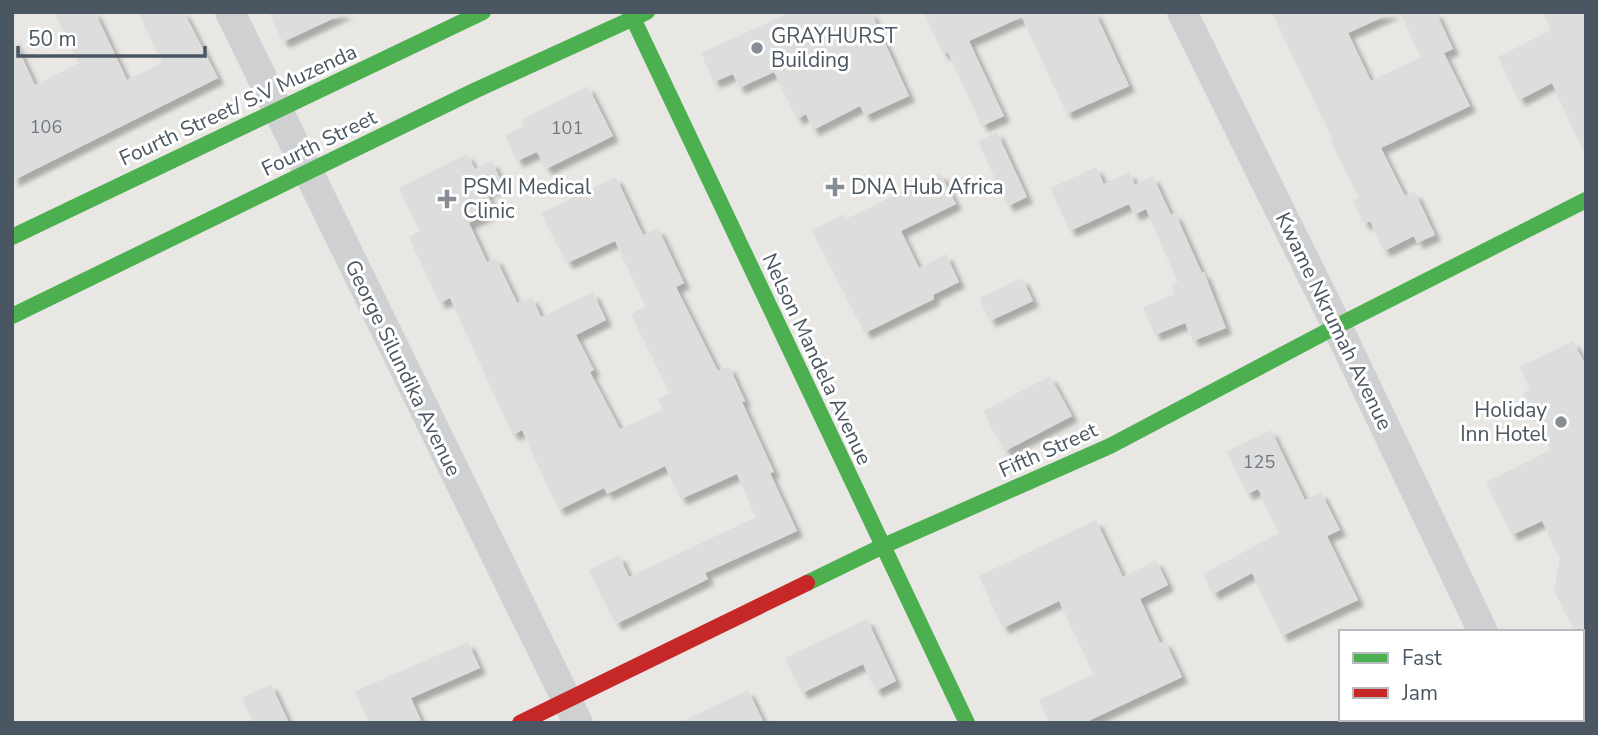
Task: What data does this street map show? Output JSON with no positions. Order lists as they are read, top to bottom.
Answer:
{
  "streets": {
    "main road": [
      "Fourth Street/ S.V Muzenda",
      "Fourth Street",
      "Nelson Mandela Avenue",
      "Fifth Street"
    ],
    "street": ["Kwame Nkrumah Avenue", "George Silundika Avenue"]
  },
  "crossings": [
    ["Fourth Street/ S.V Muzenda", "George Silundika Avenue"],
    ["Fourth Street", "Nelson Mandela Avenue"],
    ["Fourth Street", "George Silundika Avenue"],
    ["Kwame Nkrumah Avenue", "Fifth Street"],
    ["Nelson Mandela Avenue", "Fifth Street"],
    ["George Silundika Avenue", "Fifth Street"]
  ],
  "places": {
    "other": ["GRAYHURST Building", "Holiday Inn Hotel"],
    "health": ["DNA Hub Africa", "PSMI Medical Clinic"]
  },
  "house_numbers": ["106", "101", "125"],
  "legend": ["Fast", "Jam"],
  "scale_bar": "50 m"
}
